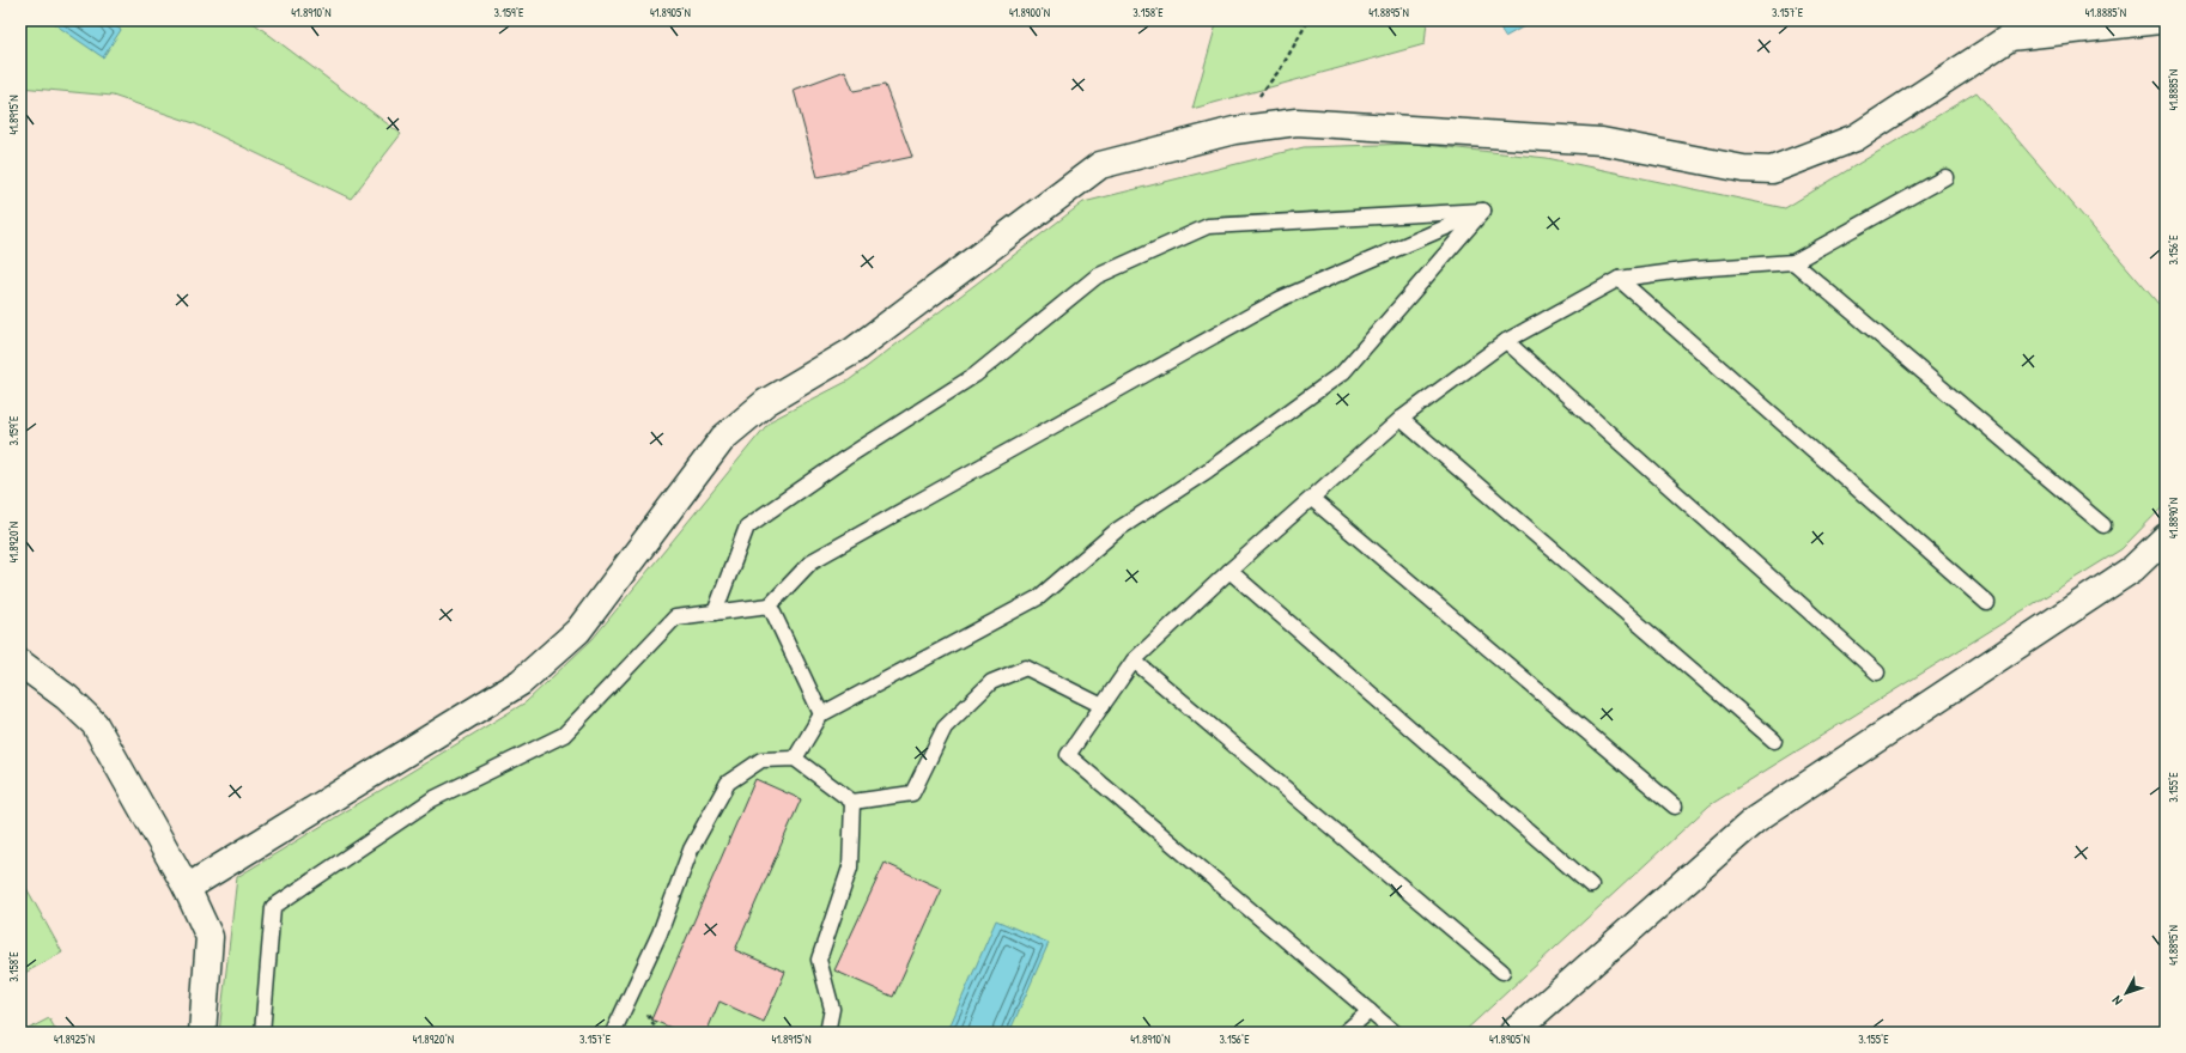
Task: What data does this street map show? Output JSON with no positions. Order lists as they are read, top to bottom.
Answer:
{
  "north": "bottom left",
  "coordinates": [
    "41.8910°N",
    "3.159°E",
    "41.8905°N",
    "41.8900°N",
    "3.158°E",
    "41.8895°N",
    "3.157°E",
    "41.8885°N",
    "41.8915°N",
    "3.156°E",
    "41.8890°N",
    "41.8920°N",
    "3.155°E",
    "41.8925°N"
  ]
}
